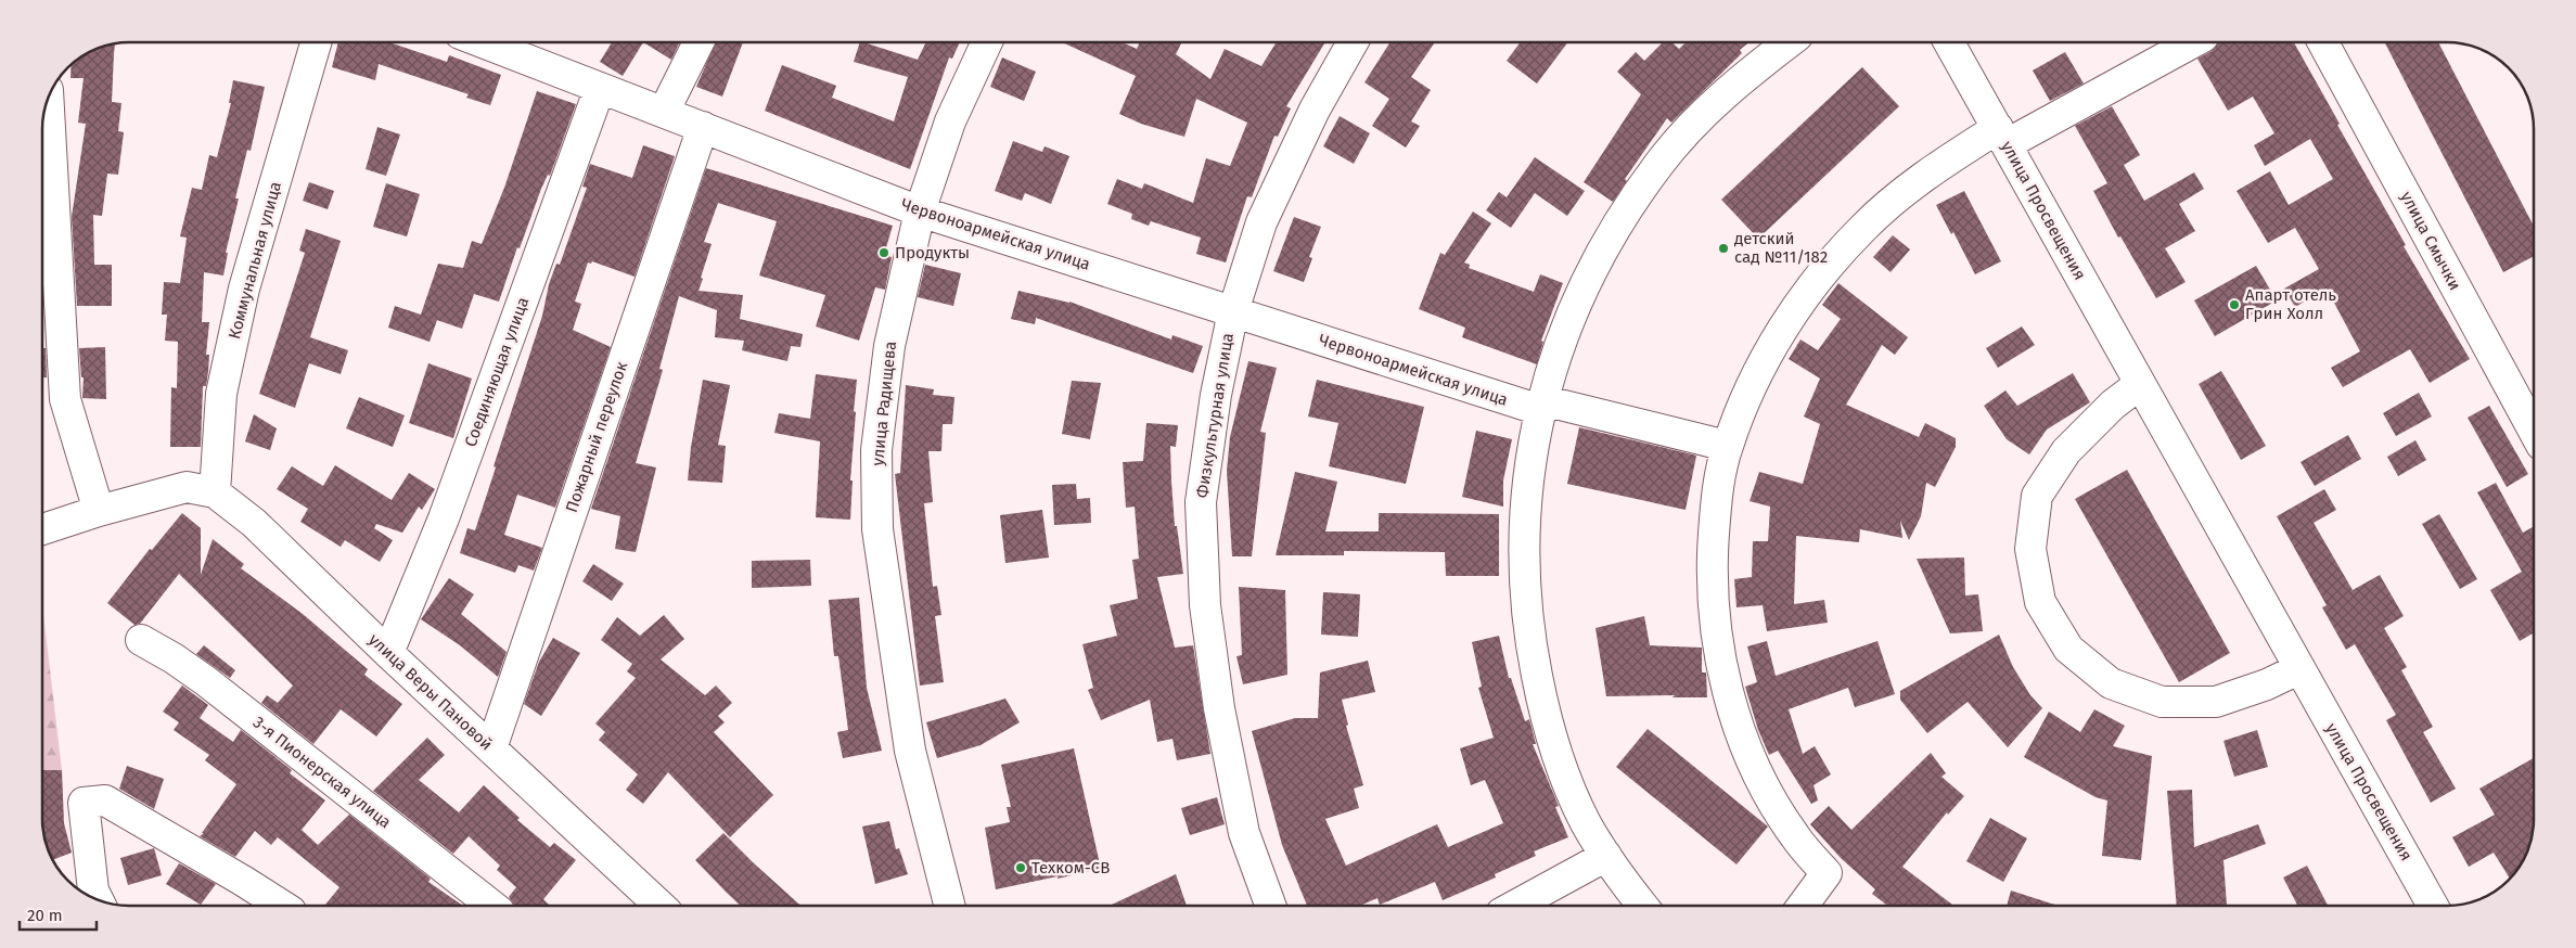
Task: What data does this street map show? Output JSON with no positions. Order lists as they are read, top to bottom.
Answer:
{
  "streets": {
    "street": [
      "улица Просвещения",
      "Червоноармейская улица",
      "улица Смычки",
      "Коммунальная улица",
      "Соединяющая улица",
      "улица Радищева",
      "Физкультурная улица",
      "Пожарный переулок",
      "улица Веры Пановой",
      "3-я Пионерская улица"
    ]
  },
  "crossings": [
    ["Червоноармейская улица", "Соединяющая улица"],
    ["Червоноармейская улица", "улица Радищева"],
    ["Червоноармейская улица", "Физкультурная улица"],
    ["Червоноармейская улица", "Пожарный переулок"],
    ["Коммунальная улица", "улица Веры Пановой"],
    ["Соединяющая улица", "улица Веры Пановой"],
    ["Пожарный переулок", "улица Веры Пановой"]
  ],
  "places": [
    "детский сад №11/182",
    "Продукты",
    "Апарт отель Грин Холл",
    "Техком-СВ"
  ],
  "scale_bar": "20 m"
}
